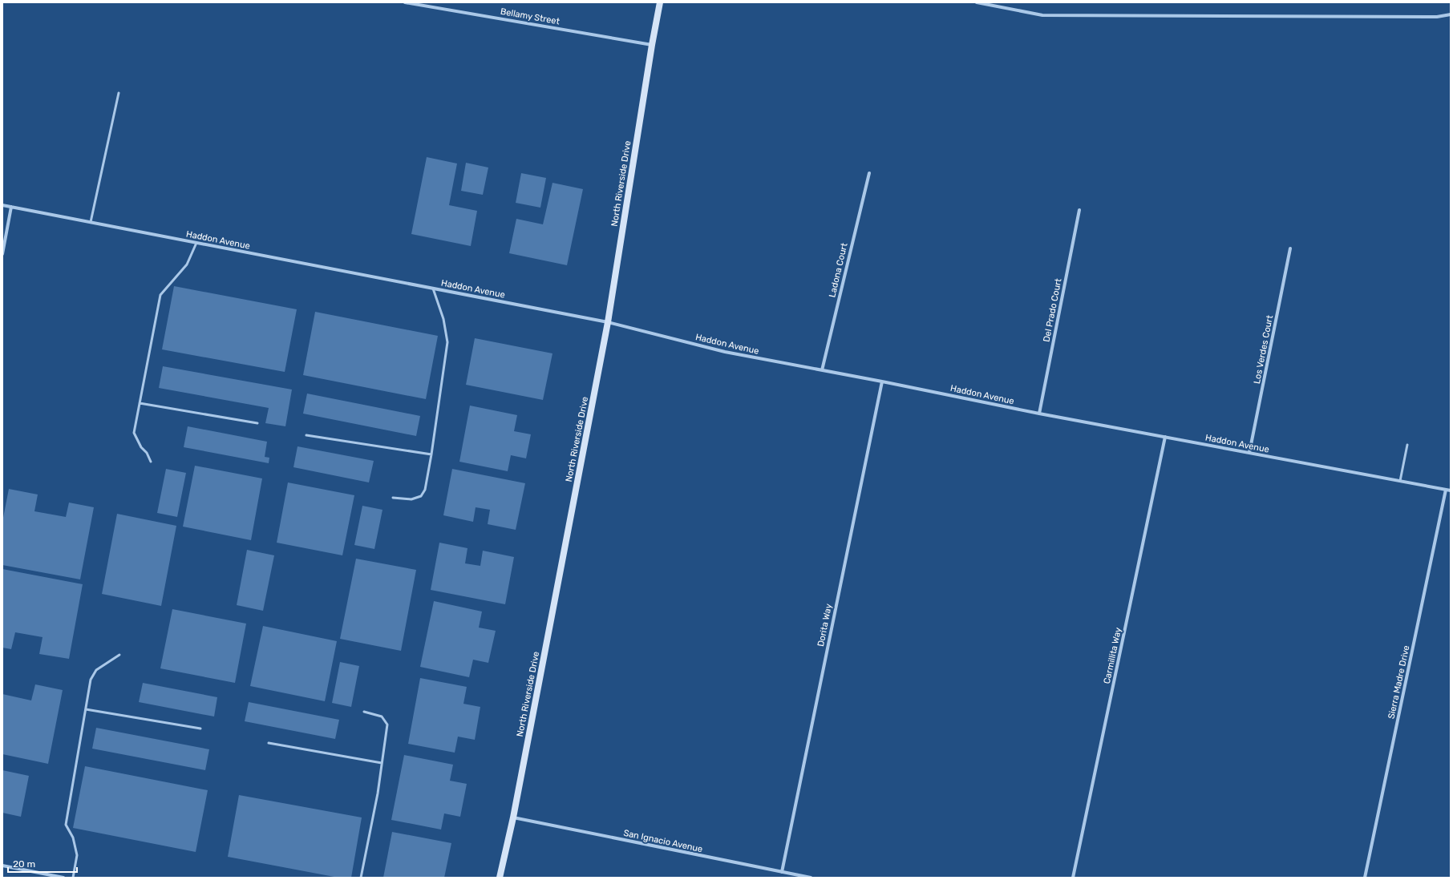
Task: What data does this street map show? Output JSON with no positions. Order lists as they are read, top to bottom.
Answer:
{
  "streets": {
    "street": [
      "Bellamy Street",
      "North Riverside Drive",
      "Haddon Avenue",
      "Ladona Court",
      "Del Prado Court",
      "Los Verdes Court",
      "Dorita Way",
      "Carmillita Way",
      "Sierra Madre Drive",
      "San Ignacio Avenue"
    ]
  },
  "crossings": [
    ["Bellamy Street", "North Riverside Drive"],
    ["North Riverside Drive", "Haddon Avenue"],
    ["North Riverside Drive", "San Ignacio Avenue"],
    ["Haddon Avenue", "Ladona Court"],
    ["Haddon Avenue", "Del Prado Court"],
    ["Haddon Avenue", "Los Verdes Court"],
    ["Haddon Avenue", "Dorita Way"],
    ["Haddon Avenue", "Carmillita Way"],
    ["Haddon Avenue", "Sierra Madre Drive"],
    ["Dorita Way", "San Ignacio Avenue"]
  ],
  "scale_bar": "20 m"
}
